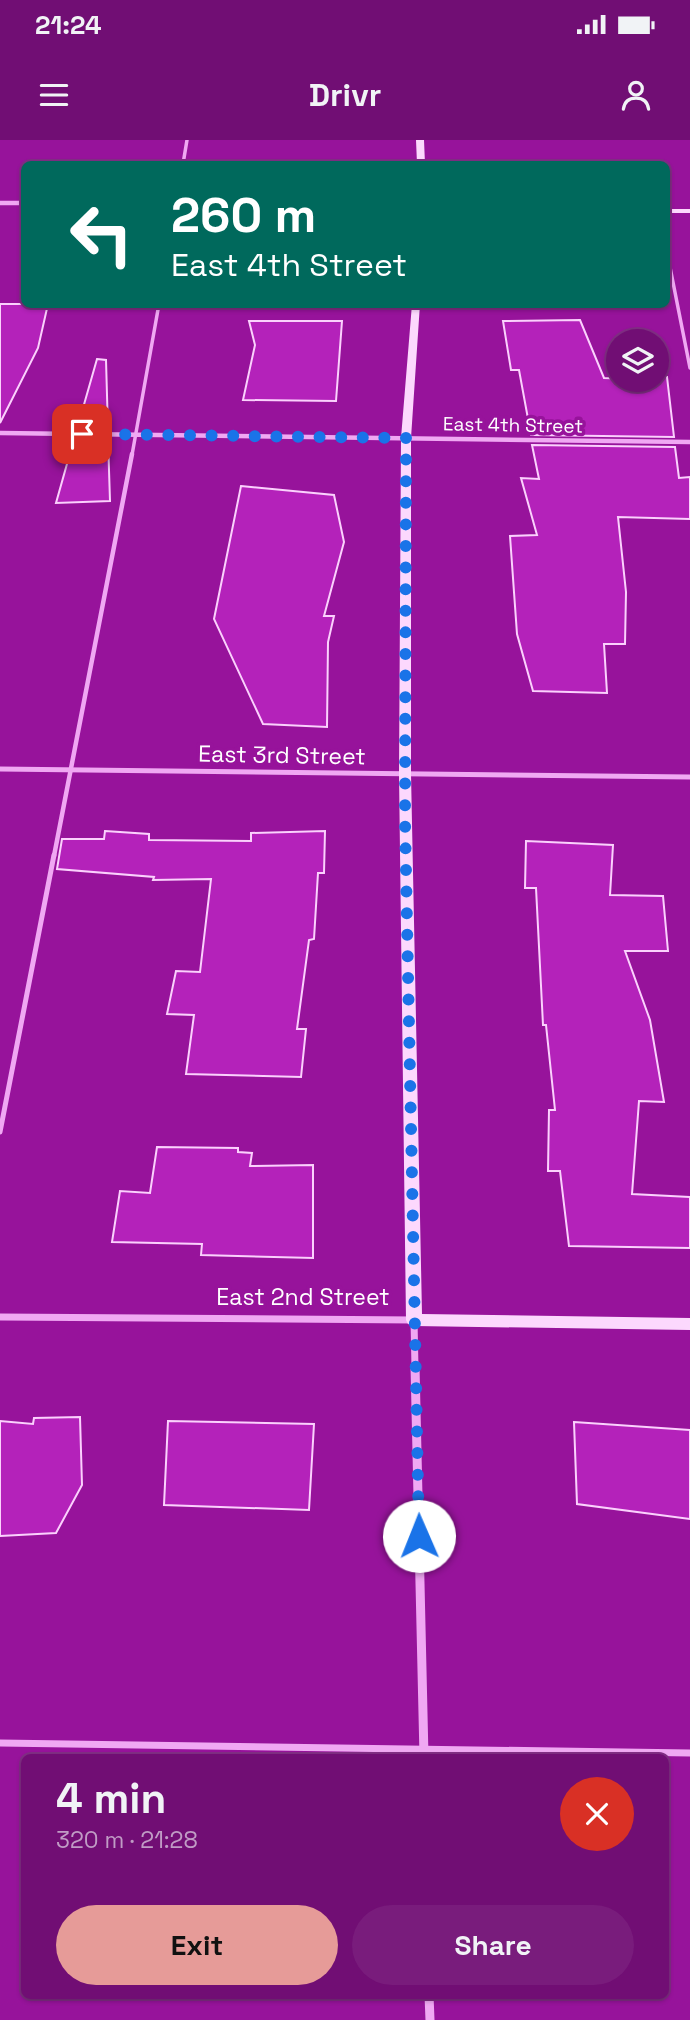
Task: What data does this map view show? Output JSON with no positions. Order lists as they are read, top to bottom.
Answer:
{
  "streets": {
    "street": ["East 4th Street", "East 3rd Street", "East 2nd Street"]
  },
  "page": {
    "status": "21:24",
    "header": "Drivr",
    "turn": ["260 m", "East 4th Street"],
    "heading": ["4 min", "320 m · 21:28"],
    "buttons": ["Exit", "Share"]
  }
}
